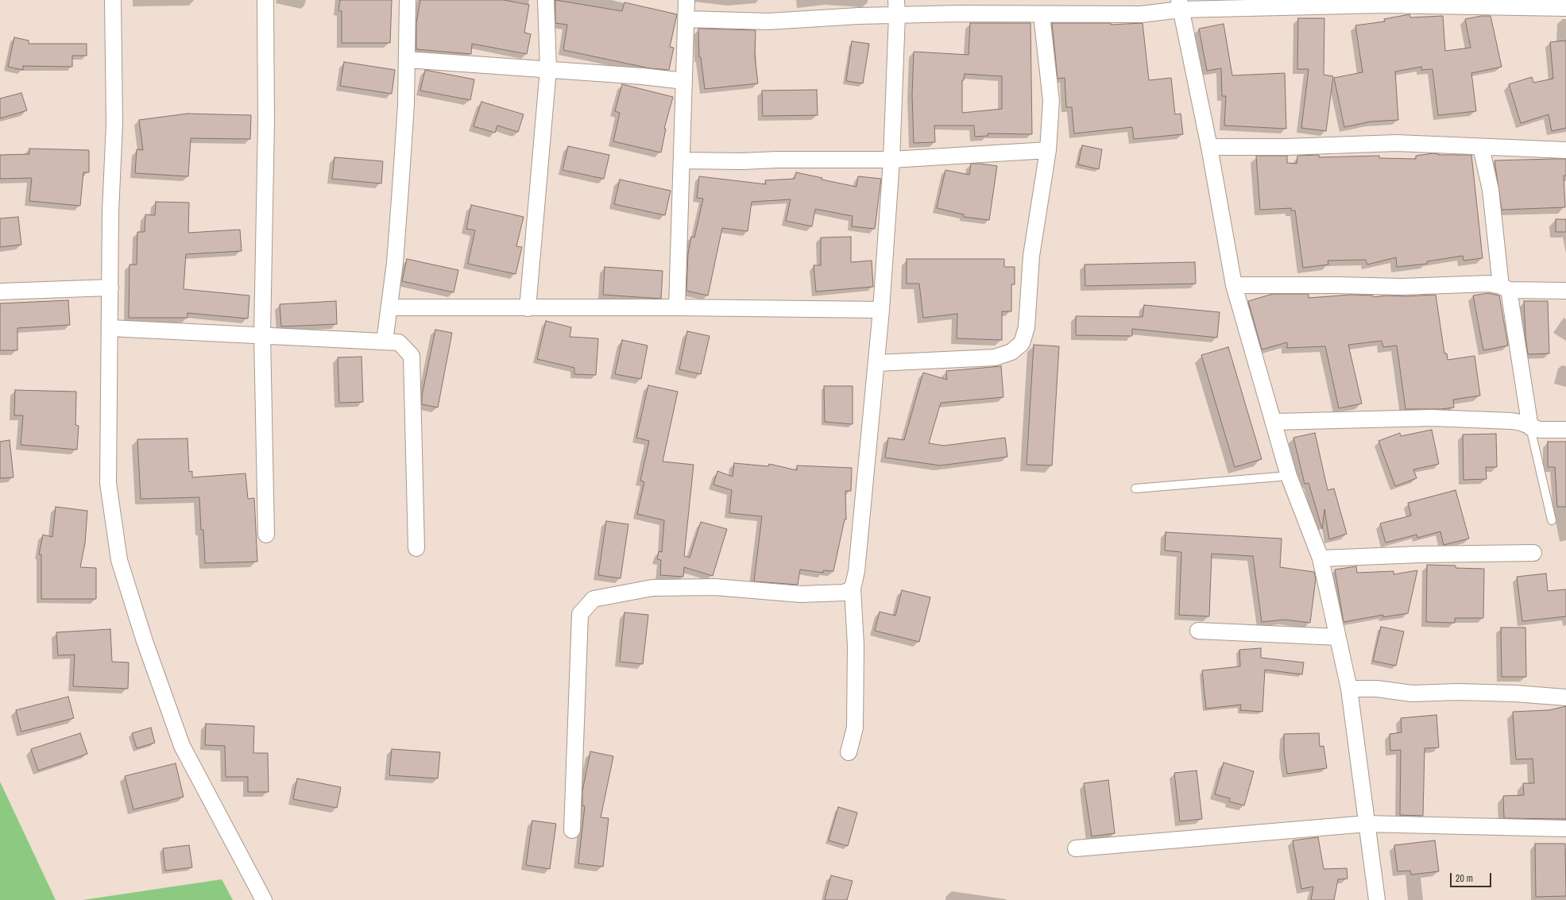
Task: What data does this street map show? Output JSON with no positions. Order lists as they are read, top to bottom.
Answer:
{
  "scale_bar": "20 m"
}
